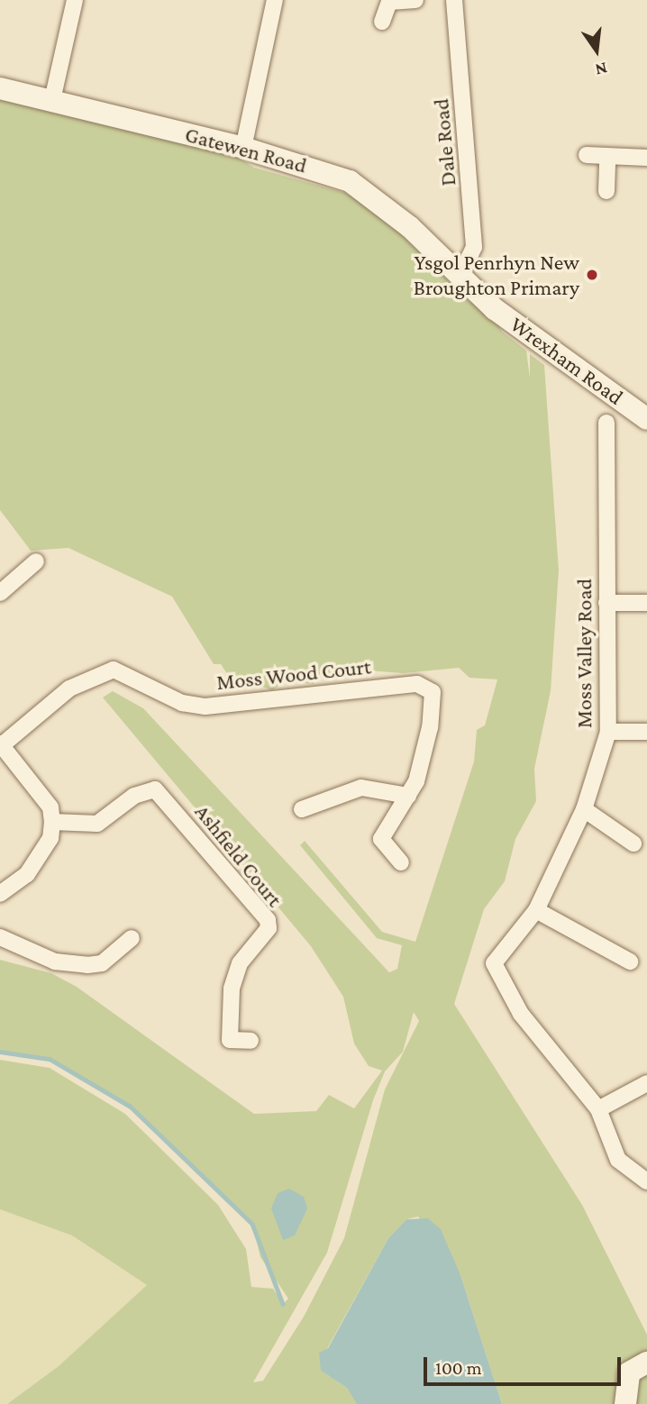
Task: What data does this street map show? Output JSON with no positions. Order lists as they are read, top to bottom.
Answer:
{
  "streets": {
    "main road": ["Gatewen Road", "Wrexham Road"],
    "street": [
      "Dale Road",
      "Moss Valley Road",
      "Moss Wood Court",
      "Ashfield Court"
    ]
  },
  "crossings": [
    ["Dale Road", "Gatewen Road"],
    ["Dale Road", "Wrexham Road"],
    ["Gatewen Road", "Wrexham Road"]
  ],
  "places": ["Ysgol Penrhyn New Broughton Primary"],
  "scale_bar": "100 m",
  "north": "bottom"
}
